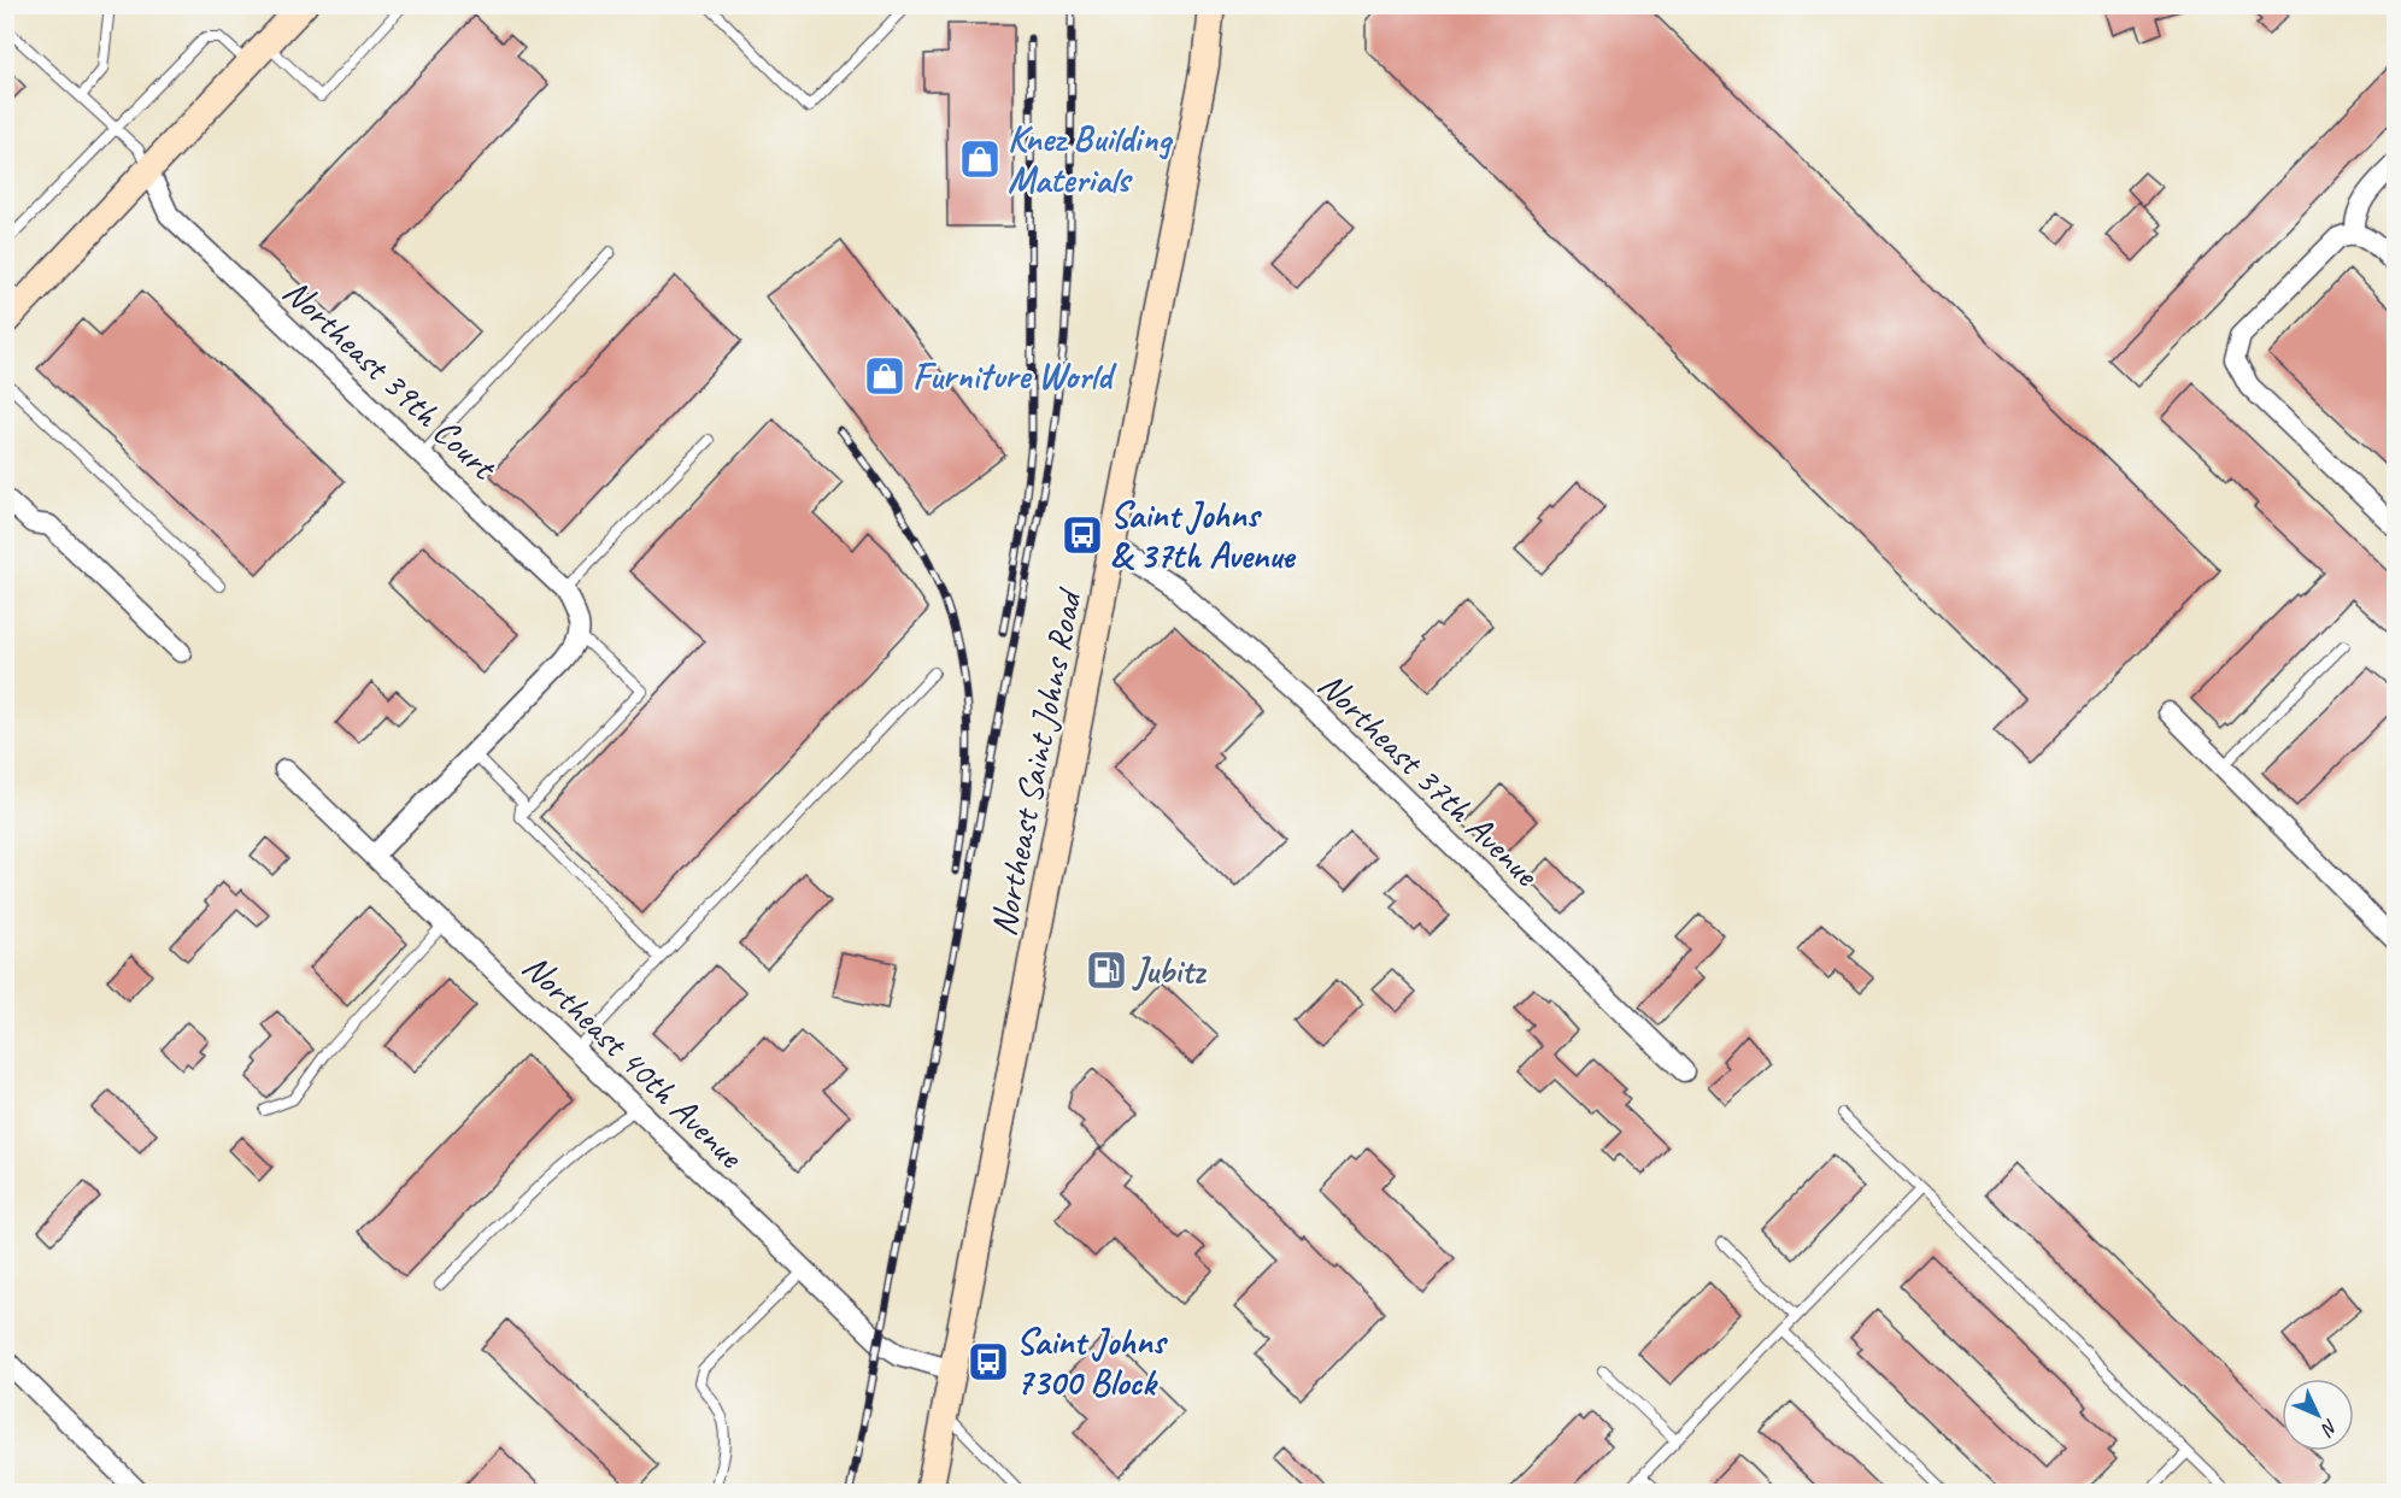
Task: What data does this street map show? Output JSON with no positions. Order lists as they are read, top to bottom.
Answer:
{
  "streets": {
    "main road": ["Northeast Saint Johns Road"],
    "street": ["Northeast 39th Court", "Northeast 37th Avenue", "Northeast 40th Avenue"]
  },
  "crossings": [
    ["Northeast Saint Johns Road", "Northeast 37th Avenue"],
    ["Northeast Saint Johns Road", "Northeast 40th Avenue"]
  ],
  "places": {
    "shop": ["Knez Building Materials", "Furniture World"],
    "bus stop": ["Saint Johns & 37th Avenue", "Saint Johns 7300 Block"],
    "fuel station": ["Jubitz"]
  },
  "north": "bottom right"
}
